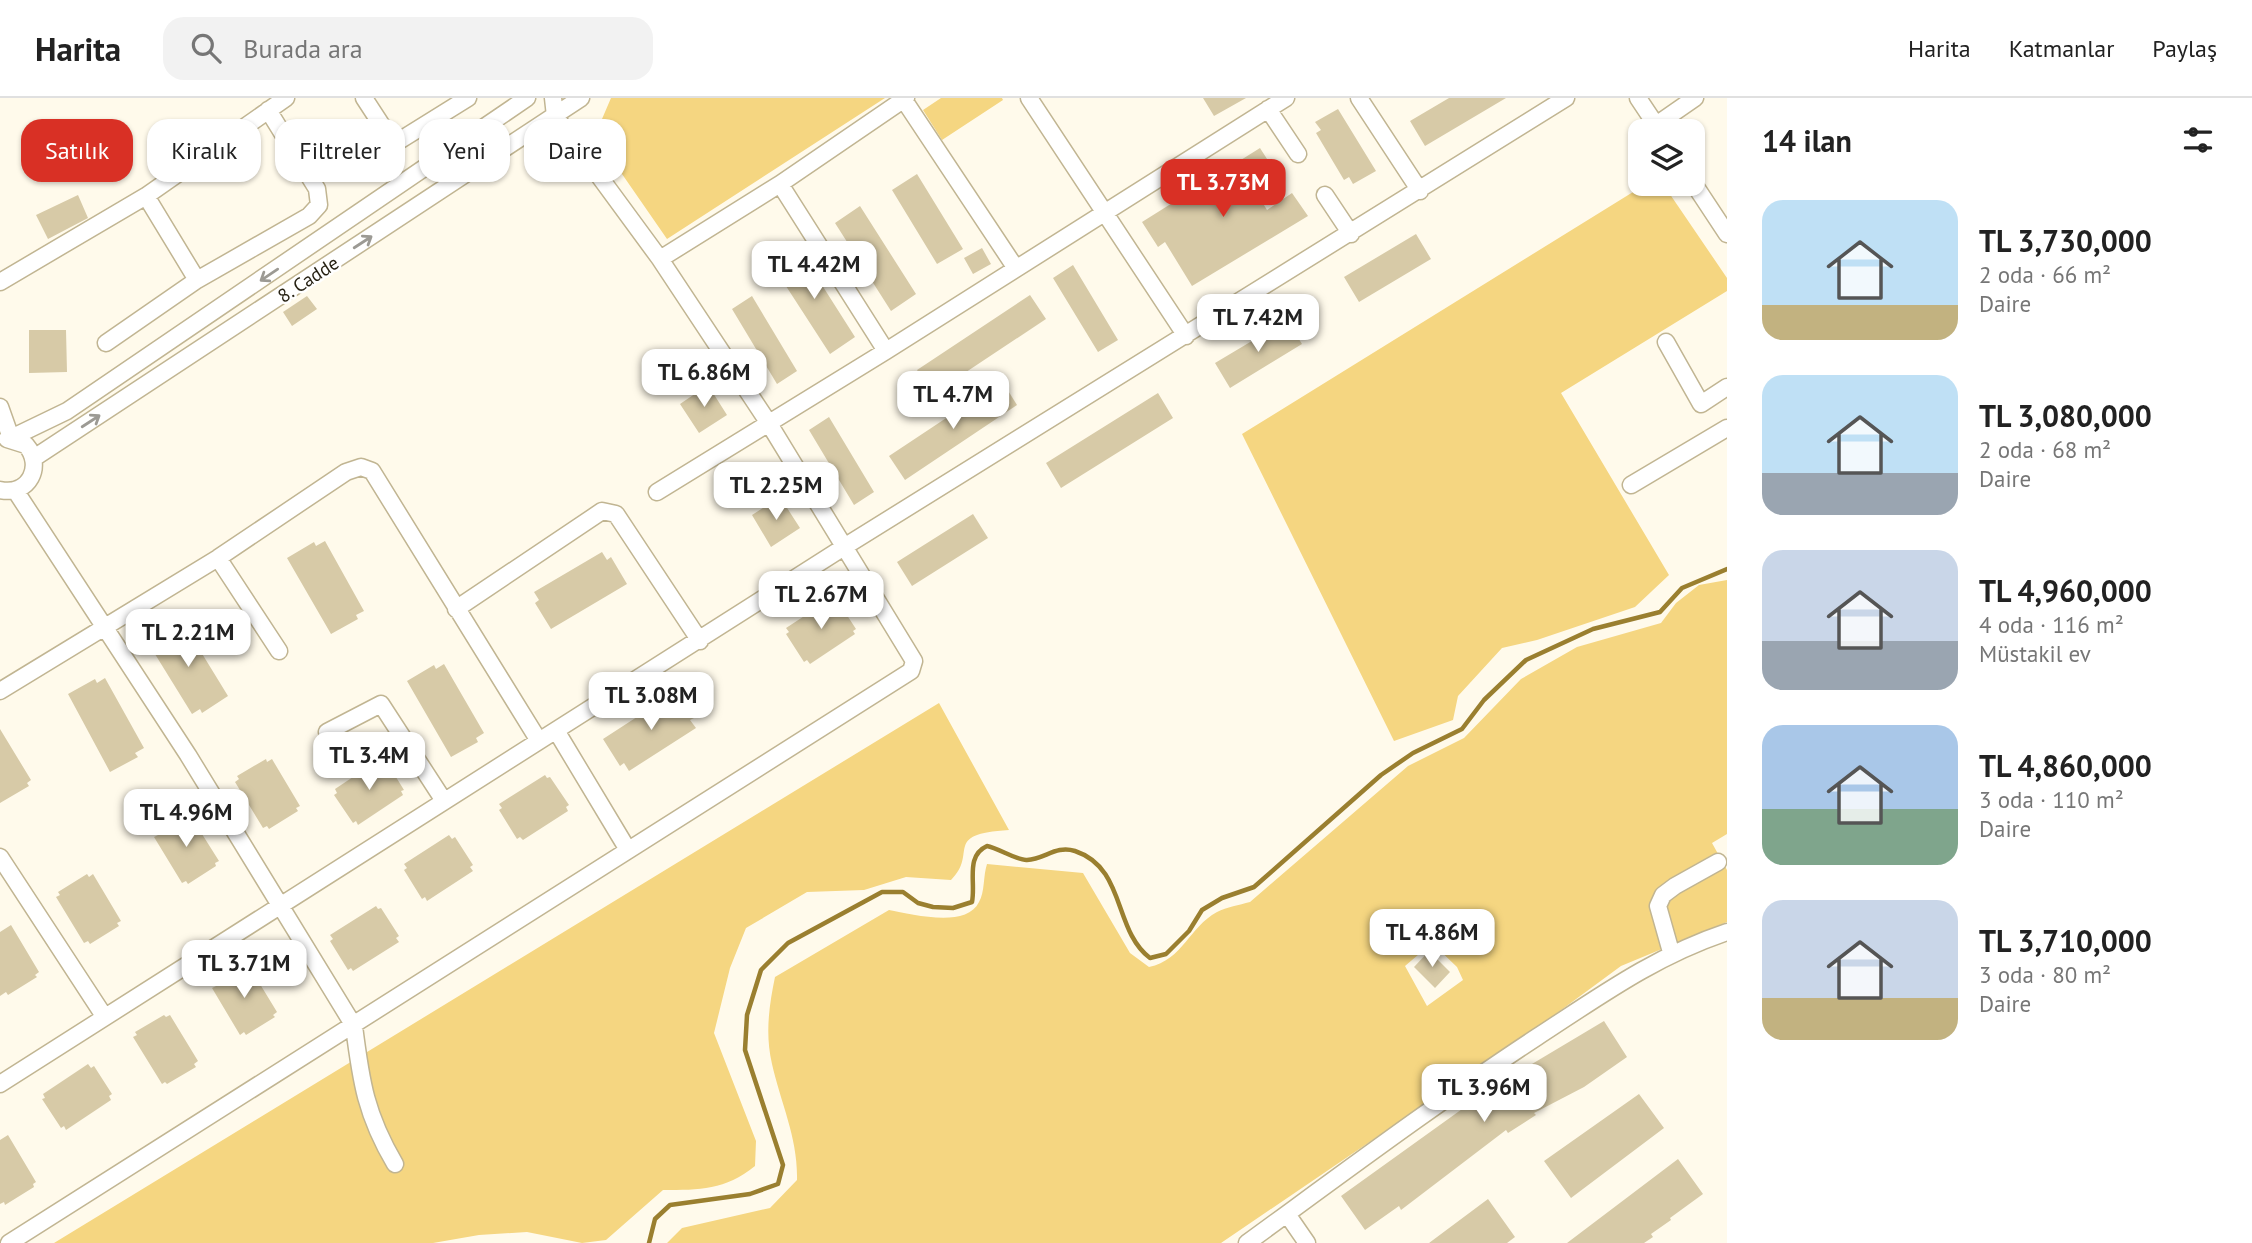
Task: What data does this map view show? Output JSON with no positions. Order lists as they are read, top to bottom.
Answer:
{
  "streets": {
    "street": ["8. Cadde"]
  },
  "page": {
    "header": "Harita",
    "search": "Burada ara",
    "nav": ["Harita", "Katmanlar", "Paylaş"],
    "heading": "14 ilan",
    "chip": [
      "Satılık",
      "Kiralık",
      "Filtreler",
      "Yeni",
      "Daire"
    ],
    "price": [
      "TL 3.73M",
      "TL 4.42M",
      "TL 7.42M",
      "TL 6.86M",
      "TL 4.7M",
      "TL 2.25M",
      "TL 2.67M",
      "TL 2.21M",
      "TL 3.08M",
      "TL 3.4M",
      "TL 4.96M",
      "TL 4.86M",
      "TL 3.71M",
      "TL 3.96M"
    ],
    "list": [
      {
        "name": "TL 3,730,000",
        "note": "2 oda · 66 m² · Daire"
      },
      {
        "name": "TL 3,080,000",
        "note": "2 oda · 68 m² · Daire"
      },
      {
        "name": "TL 4,960,000",
        "note": "4 oda · 116 m² · Müstakil ev"
      },
      {
        "name": "TL 4,860,000",
        "note": "3 oda · 110 m² · Daire"
      },
      {
        "name": "TL 3,710,000",
        "note": "3 oda · 80 m² · Daire"
      }
    ]
  }
}
